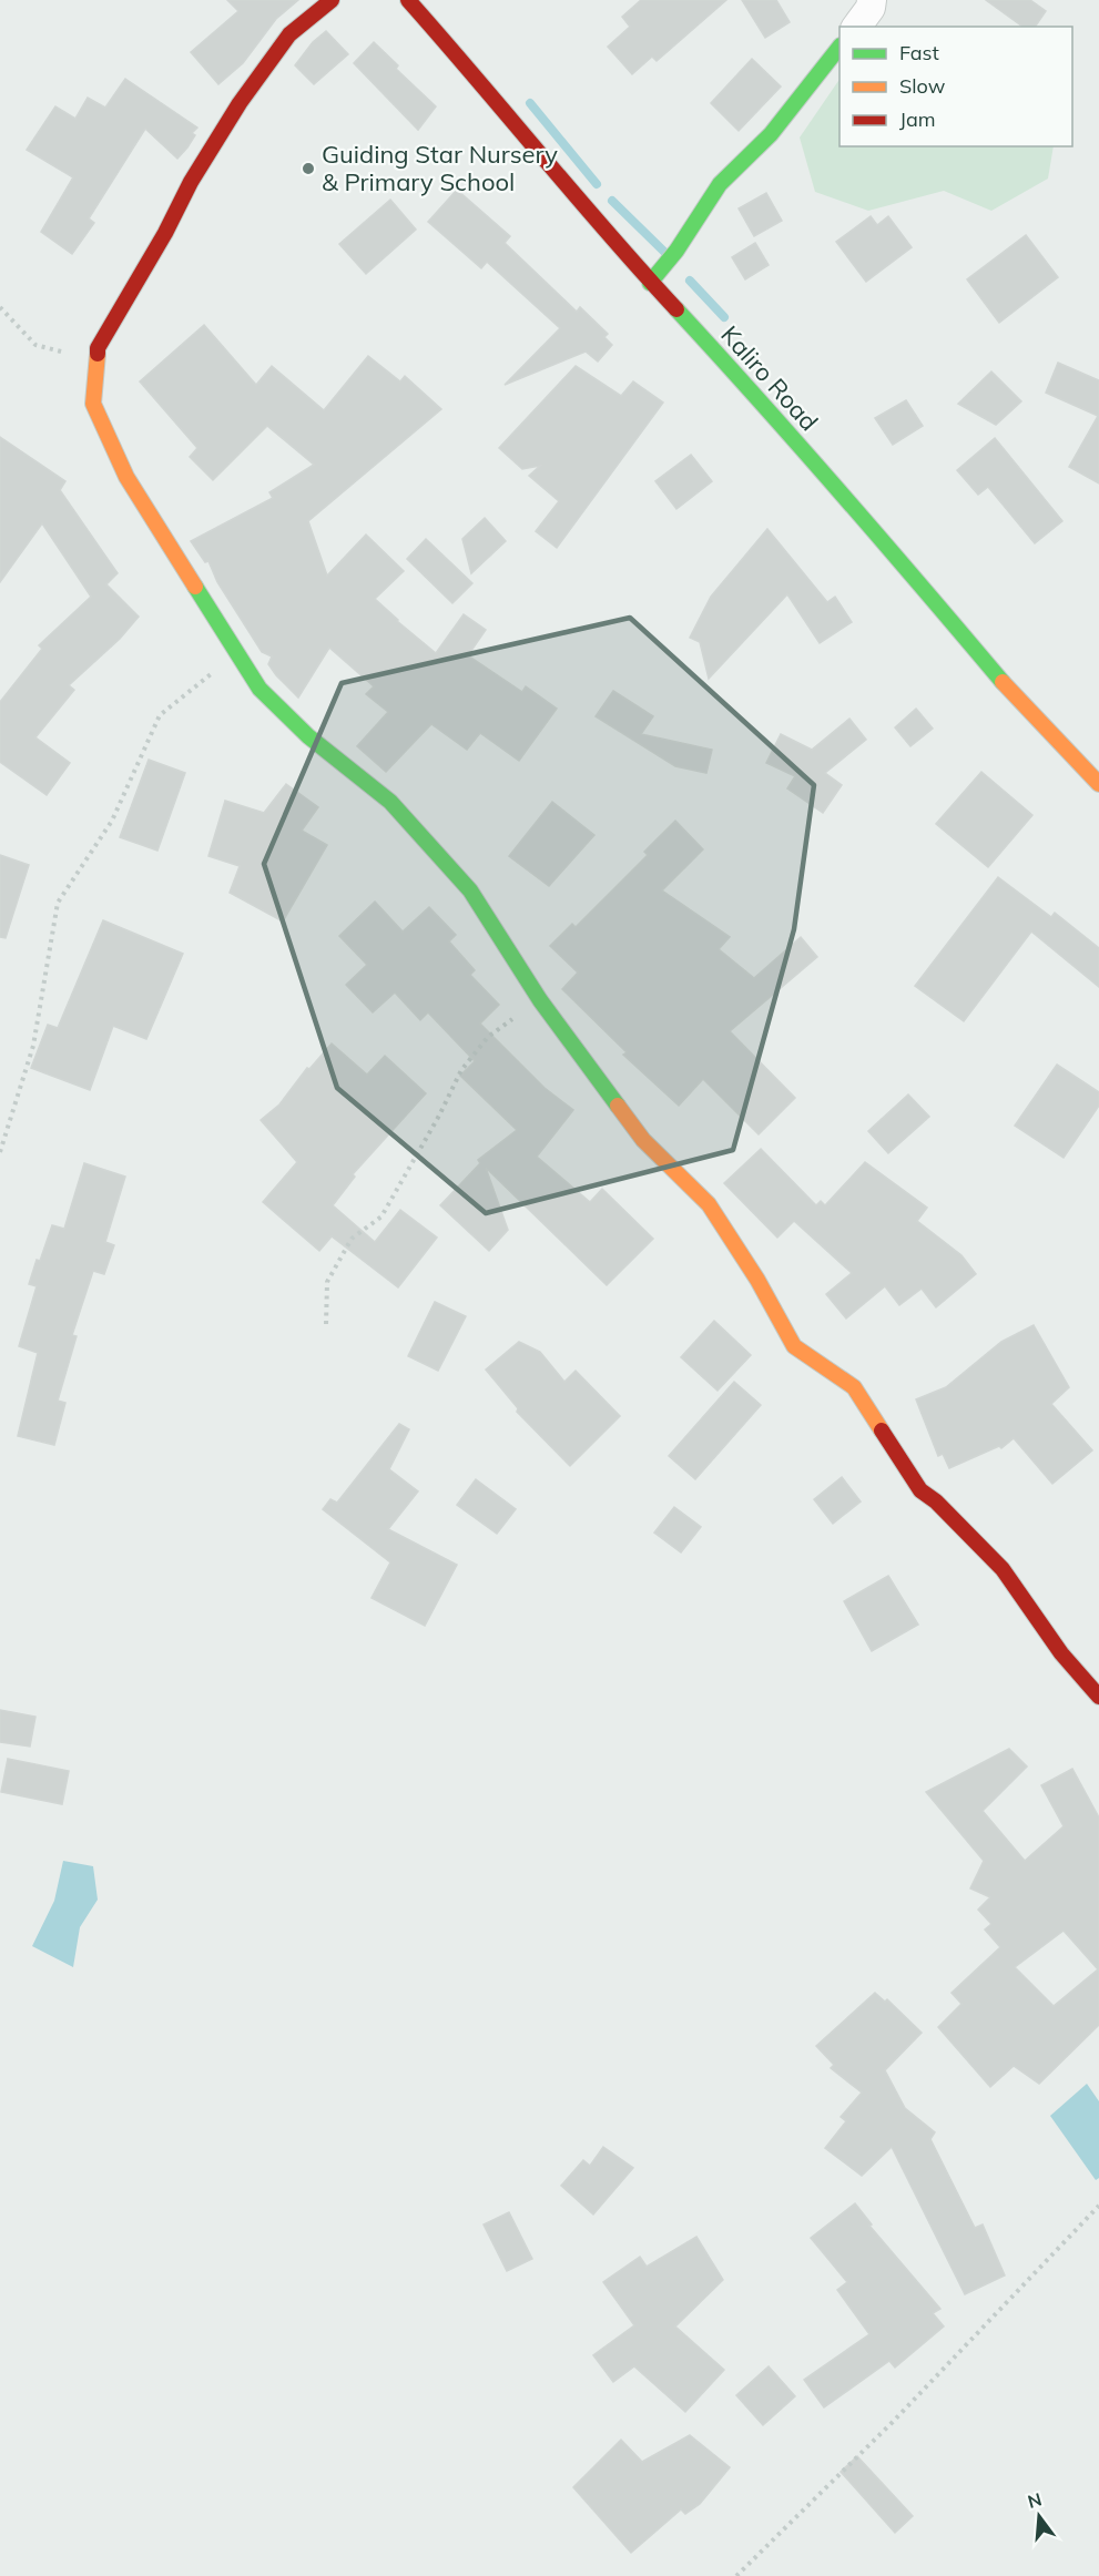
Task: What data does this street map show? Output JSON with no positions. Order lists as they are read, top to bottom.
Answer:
{
  "streets": {
    "street": ["Kaliro Road"]
  },
  "places": ["Guiding Star Nursery & Primary School"],
  "legend": ["Fast", "Slow", "Jam"],
  "north": "top"
}
